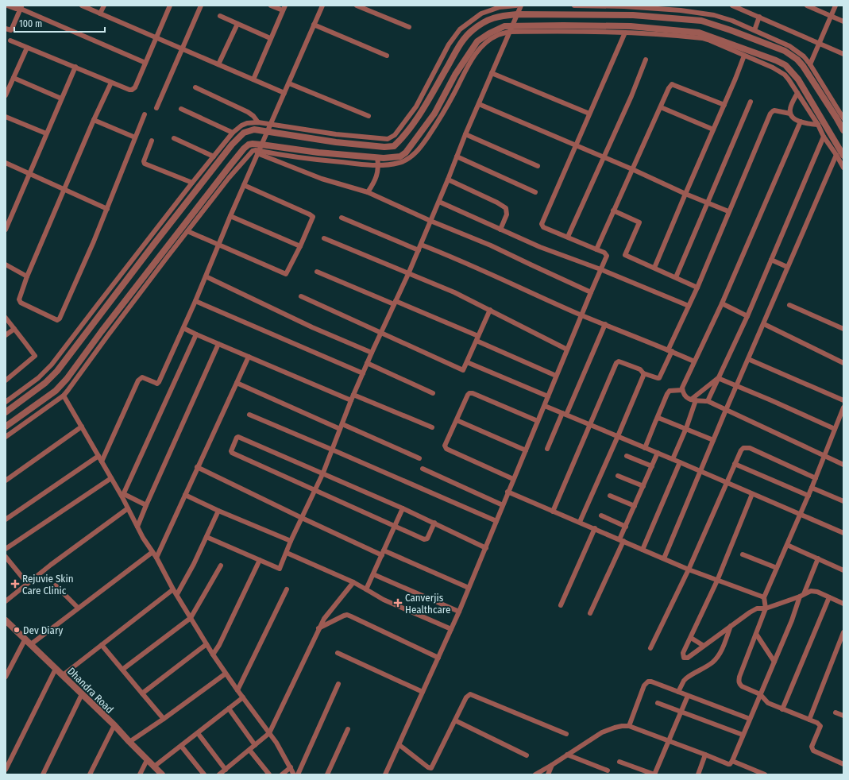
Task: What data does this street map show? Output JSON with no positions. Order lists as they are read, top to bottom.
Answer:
{
  "streets": {
    "street": ["Dhandra Road"]
  },
  "places": {
    "health": ["Rejuvie Skin Care Clinic", "Canverjis Healthcare"],
    "other": ["Dev Diary"]
  },
  "scale_bar": "100 m"
}
